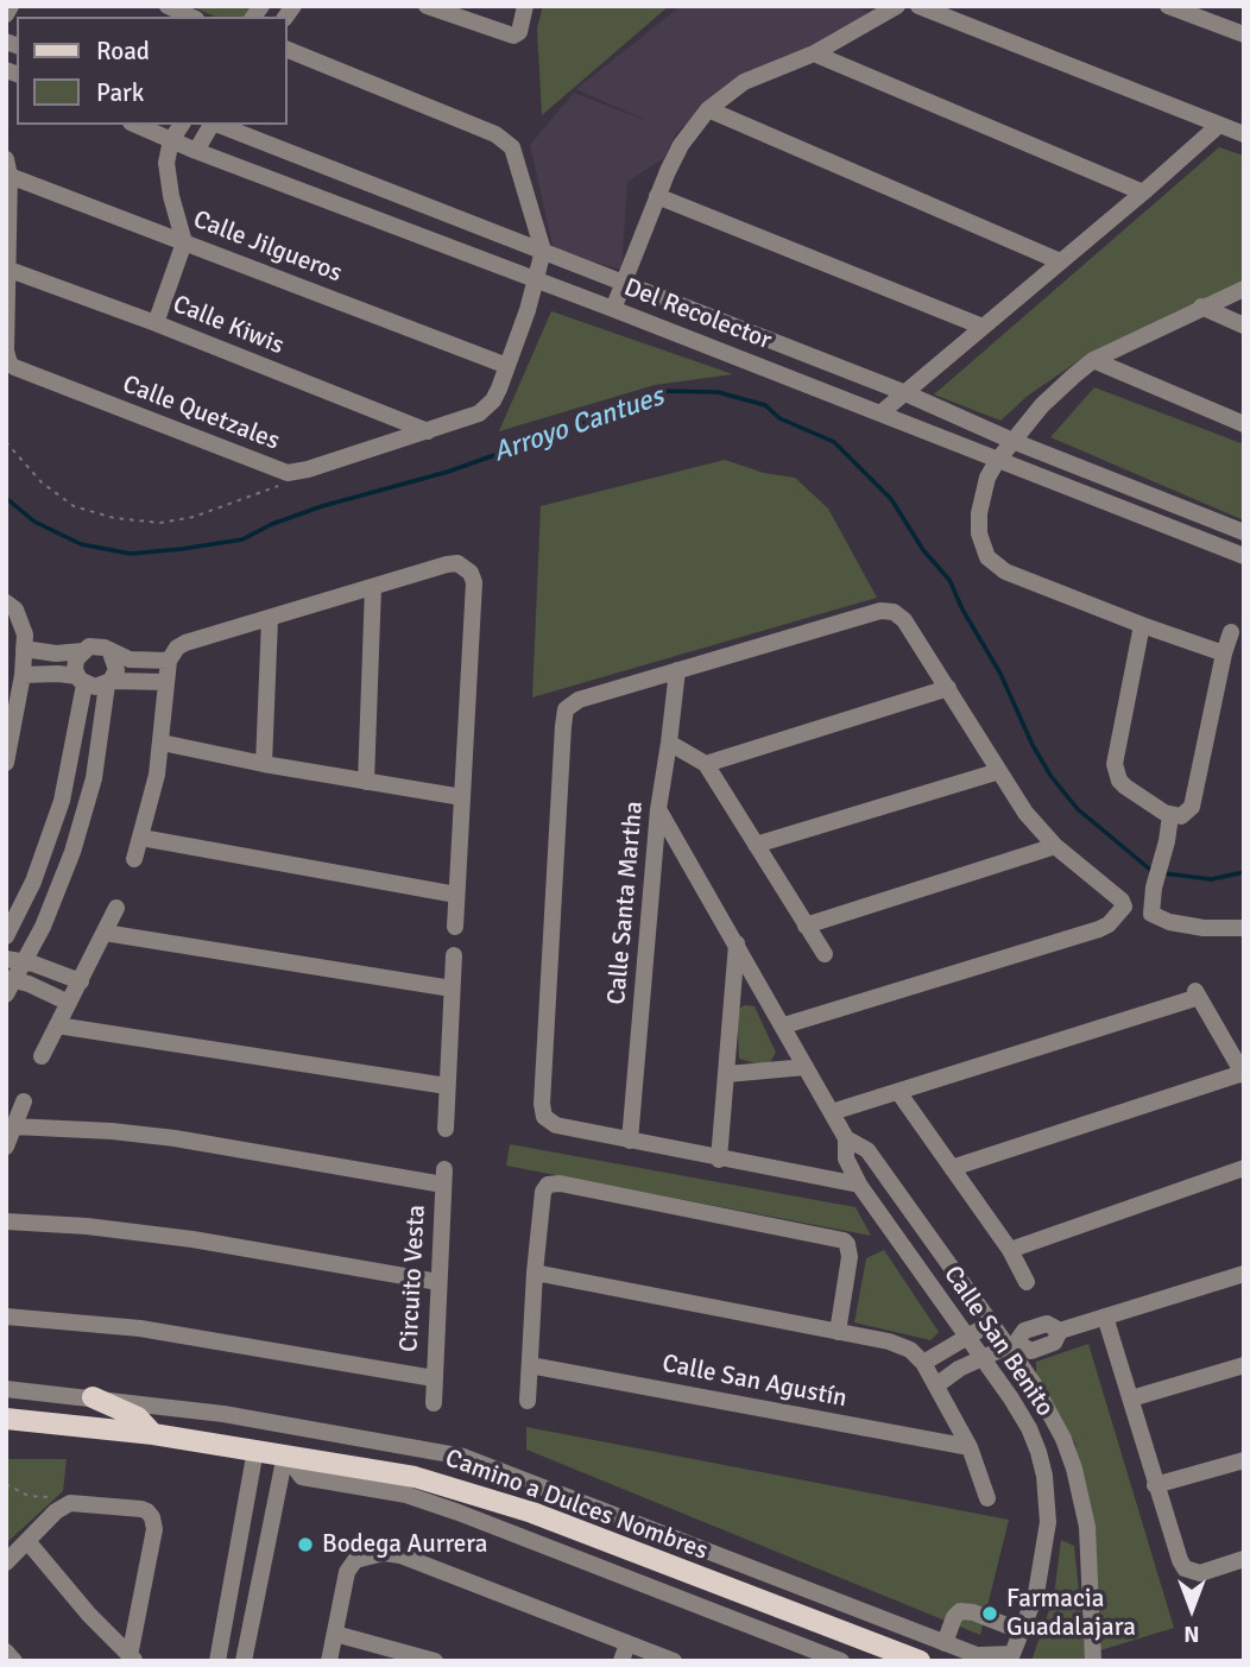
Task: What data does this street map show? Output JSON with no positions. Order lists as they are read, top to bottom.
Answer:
{
  "streets": {
    "main road": ["Camino a Dulces Nombres"],
    "street": [
      "Calle Jilgueros",
      "Del Recolector",
      "Calle Kiwis",
      "Calle Quetzales",
      "Calle Santa Martha",
      "Circuito Vesta",
      "Calle San Benito",
      "Calle San Agustín"
    ]
  },
  "crossings": [
    ["Calle Jilgueros", "Calle Quetzales"],
    ["Del Recolector", "Calle Quetzales"],
    ["Calle Kiwis", "Calle Quetzales"],
    ["Calle Santa Martha", "Calle San Benito"]
  ],
  "water": ["Arroyo Cantues"],
  "places": ["Bodega Aurrera", "Farmacia Guadalajara"],
  "legend": ["Road", "Park"],
  "north": "bottom"
}
